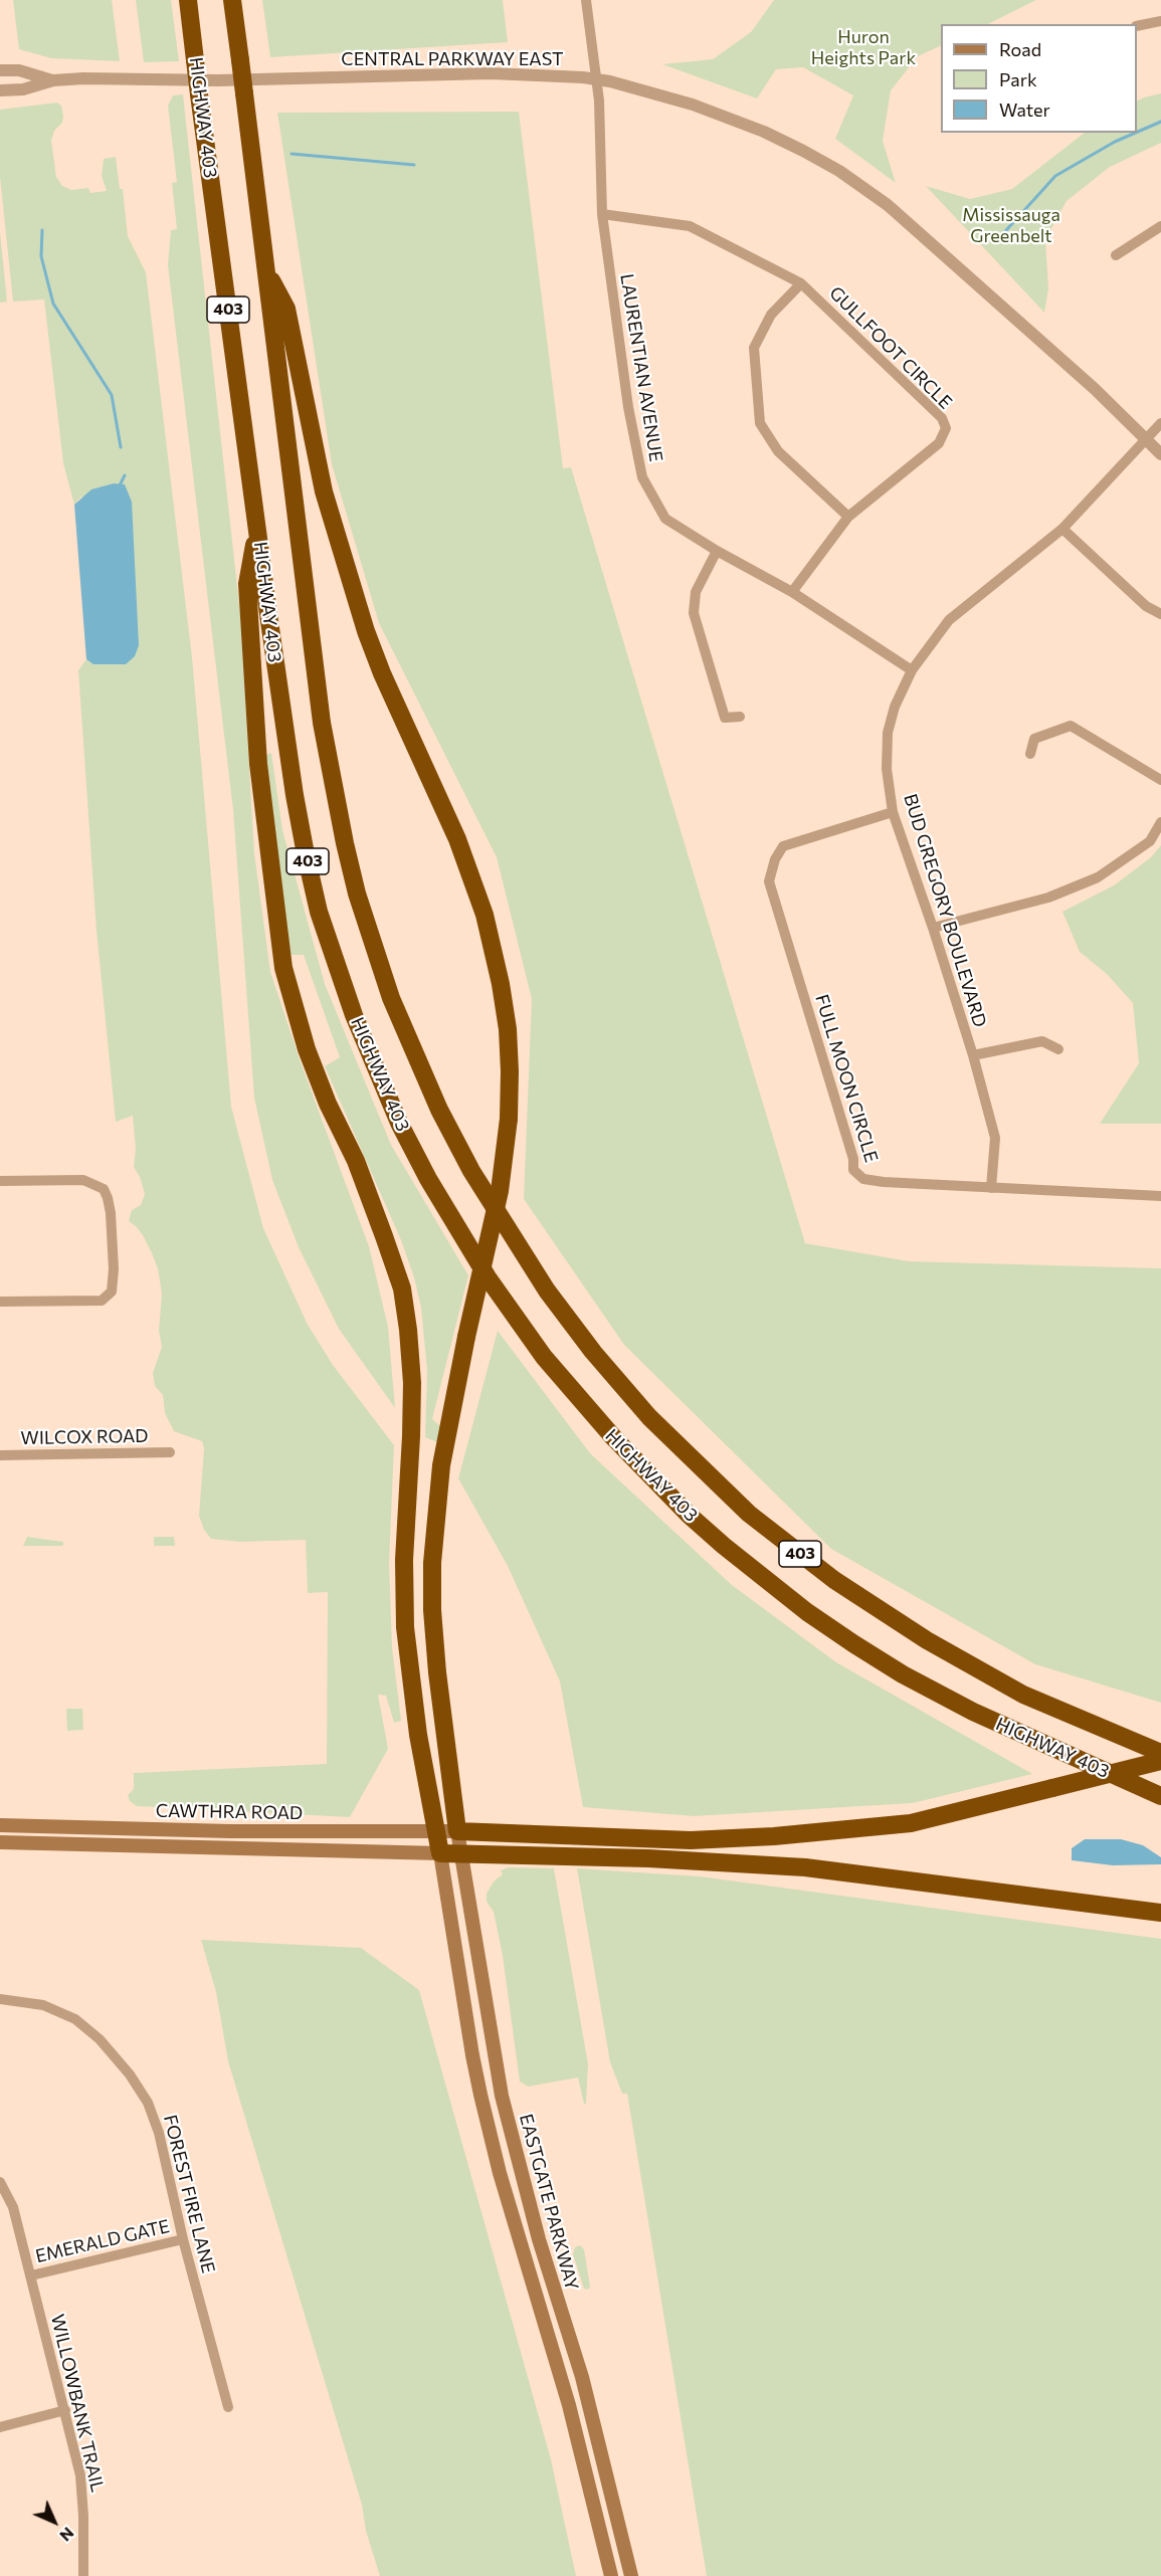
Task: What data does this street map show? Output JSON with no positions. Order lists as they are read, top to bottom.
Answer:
{
  "streets": {
    "highway": ["HIGHWAY 403", "403"],
    "main road": ["CAWTHRA ROAD", "EASTGATE PARKWAY"],
    "street": [
      "CENTRAL PARKWAY EAST",
      "GULLFOOT CIRCLE",
      "LAURENTIAN AVENUE",
      "BUD GREGORY BOULEVARD",
      "FULL MOON CIRCLE",
      "WILCOX ROAD",
      "FOREST FIRE LANE",
      "EMERALD GATE",
      "WILLOWBANK TRAIL"
    ]
  },
  "crossings": [
    ["CENTRAL PARKWAY EAST", "LAURENTIAN AVENUE"],
    ["CENTRAL PARKWAY EAST", "BUD GREGORY BOULEVARD"],
    ["GULLFOOT CIRCLE", "LAURENTIAN AVENUE"],
    ["LAURENTIAN AVENUE", "BUD GREGORY BOULEVARD"],
    ["BUD GREGORY BOULEVARD", "FULL MOON CIRCLE"],
    ["CAWTHRA ROAD", "EASTGATE PARKWAY"],
    ["FOREST FIRE LANE", "EMERALD GATE"],
    ["EMERALD GATE", "WILLOWBANK TRAIL"]
  ],
  "parks": ["Huron Heights Park", "Mississauga Greenbelt"],
  "legend": ["Road", "Park", "Water"],
  "north": "bottom right"
}
